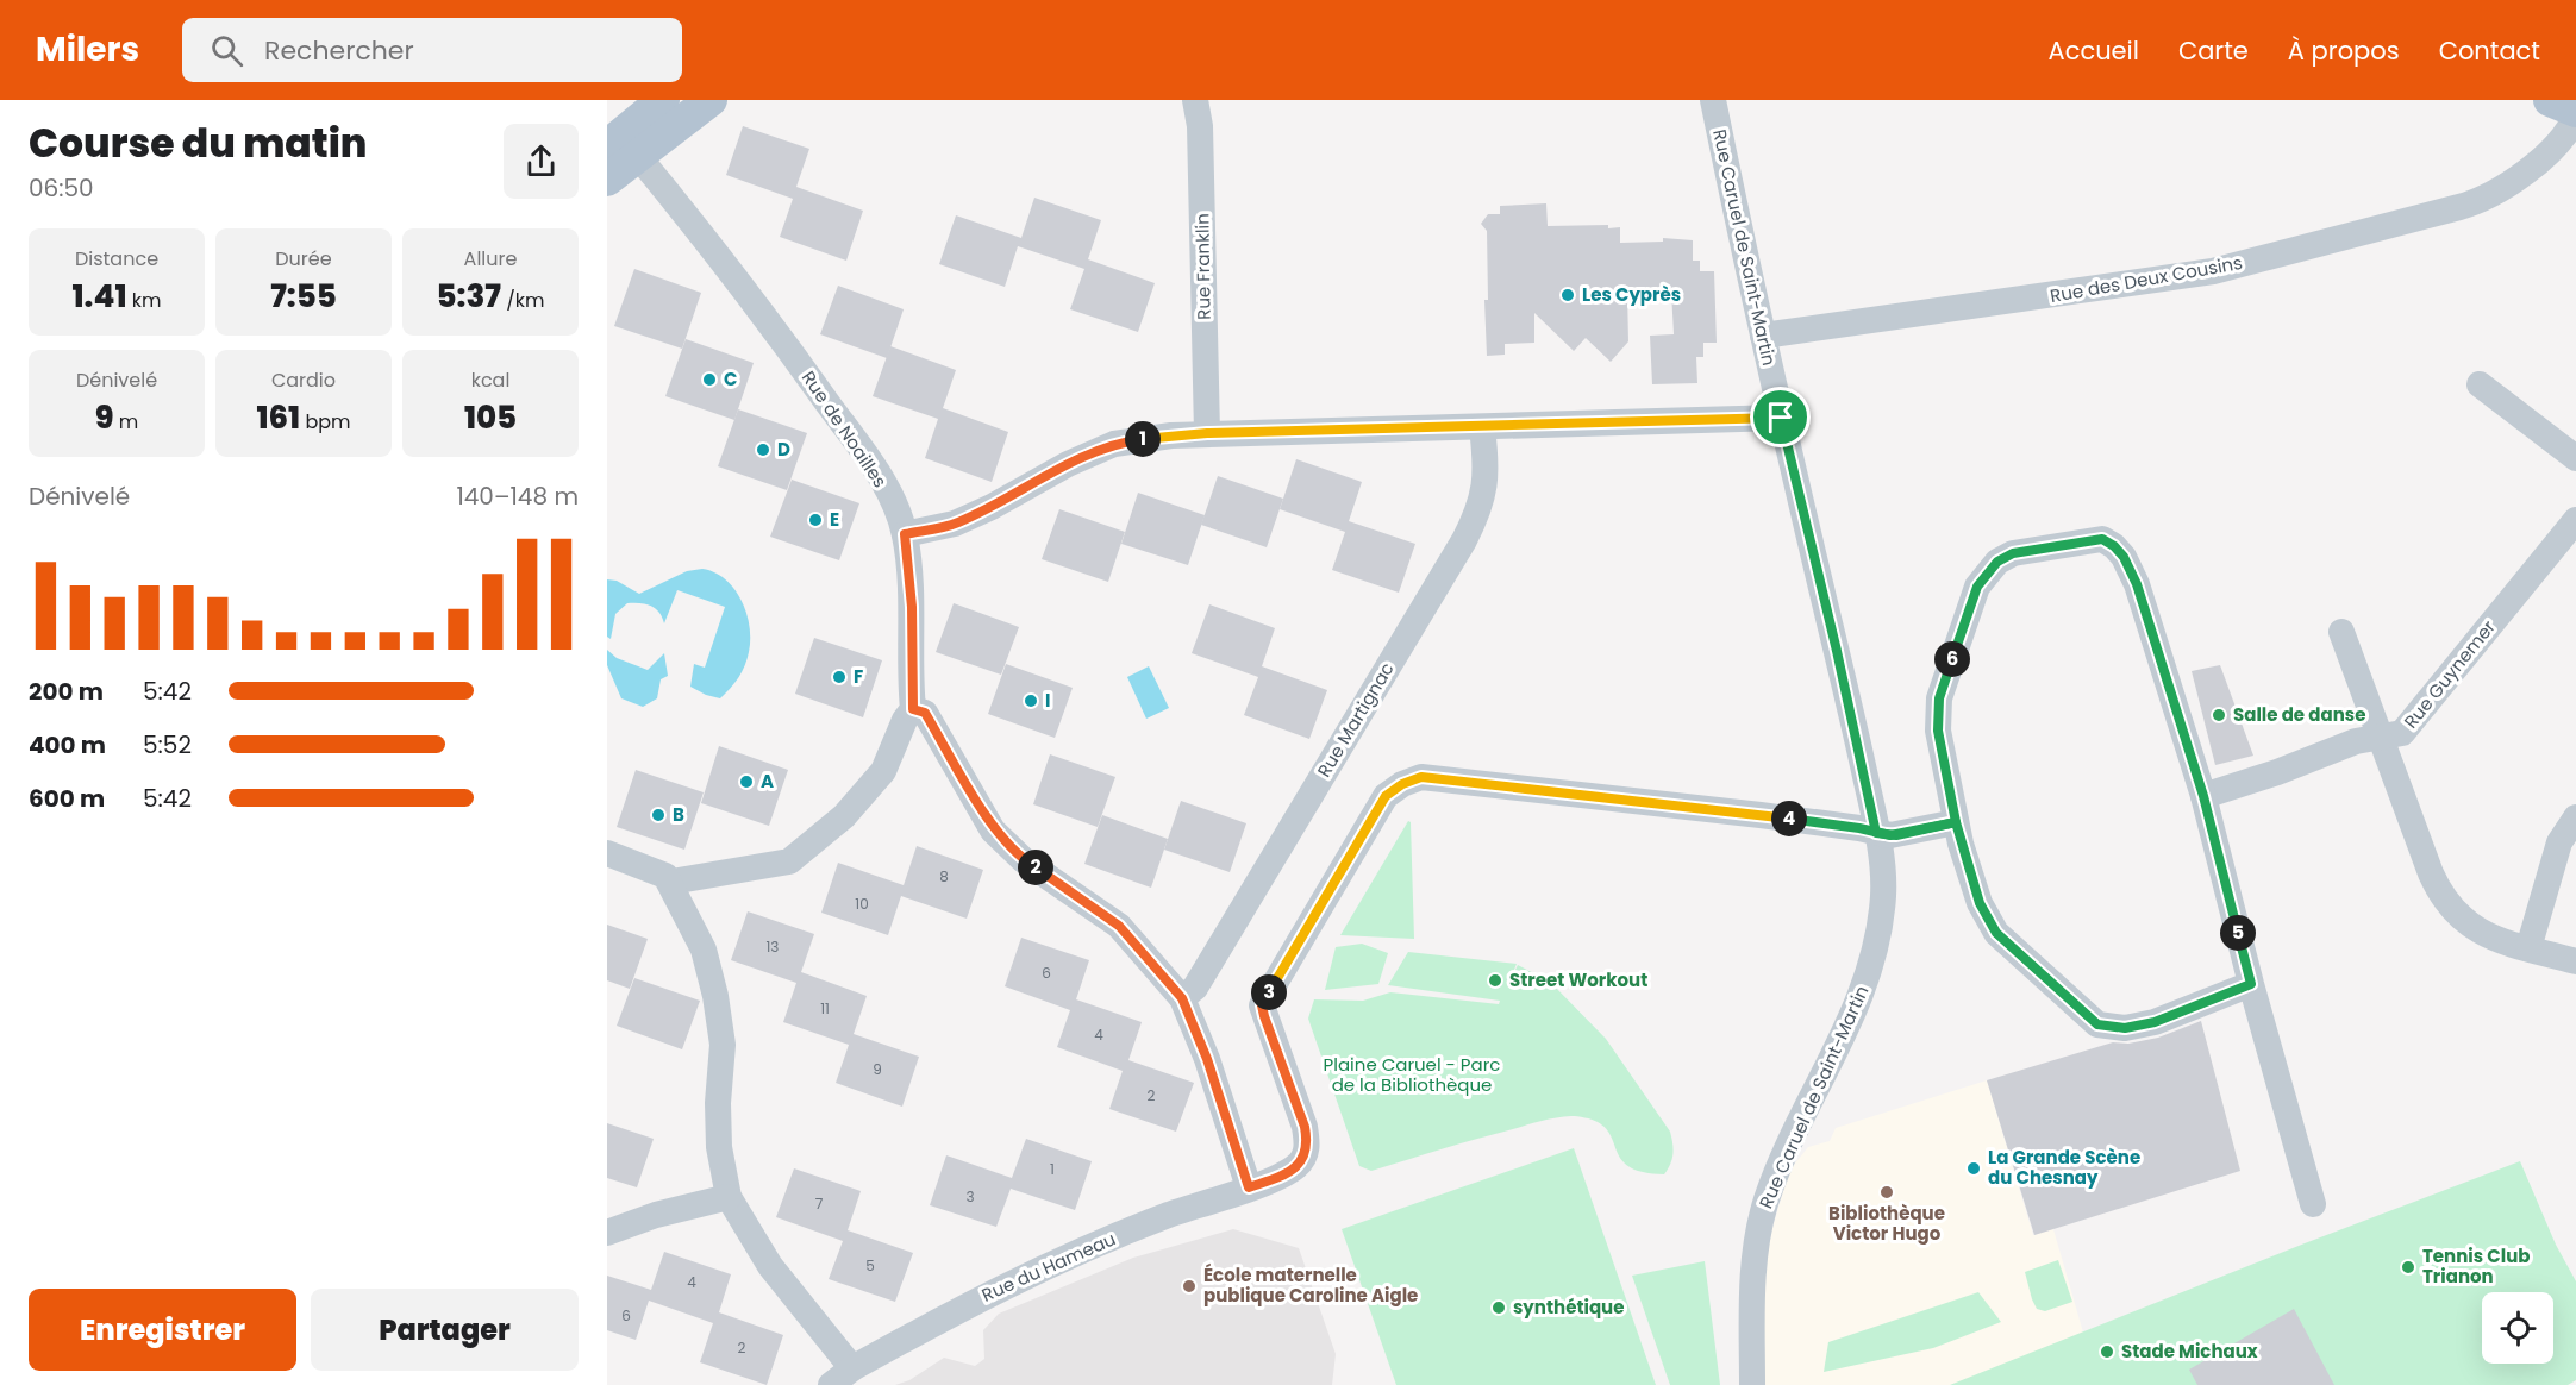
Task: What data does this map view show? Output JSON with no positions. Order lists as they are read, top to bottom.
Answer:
{
  "streets": {
    "street": [
      "Rue Caruel de Saint-Martin",
      "Rue Franklin",
      "Rue des Deux Cousins",
      "Rue de Noailles",
      "Rue Guynemer",
      "Rue Martignac",
      "Rue du Hameau"
    ]
  },
  "crossings": [
    ["Rue Caruel de Saint-Martin", "Rue des Deux Cousins"],
    ["Rue Caruel de Saint-Martin", "Rue du Hameau"]
  ],
  "parks": ["Plaine Caruel - Parc de la Bibliothèque"],
  "places": [
    "Les Cyprès",
    "C",
    "D",
    "E",
    "F",
    "I",
    "Salle de danse",
    "A",
    "B",
    "Street Workout",
    "La Grande Scène du Chesnay",
    "Bibliothèque Victor Hugo",
    "Tennis Club Trianon",
    "École maternelle publique Caroline Aigle",
    "synthétique",
    "Stade Michaux"
  ],
  "house_numbers": [
    "8",
    "10",
    "13",
    "6",
    "11",
    "4",
    "9",
    "2",
    "1",
    "3",
    "7",
    "5",
    "4",
    "6",
    "2"
  ],
  "page": {
    "header": "Milers",
    "search": "Rechercher",
    "nav": [
      "Accueil",
      "Carte",
      "À propos",
      "Contact"
    ],
    "heading": ["Course du matin", "06:50"],
    "stats": [
      ["Distance", "1.41 km"],
      ["Durée", "7:55"],
      ["Allure", "5:37 /km"],
      ["Dénivelé", "9 m"],
      ["Cardio", "161 bpm"],
      ["kcal", "105"]
    ],
    "pins": [
      "1",
      "6",
      "4",
      "2",
      "5",
      "3"
    ],
    "chart": ["Dénivelé", "140–148 m"],
    "list": [
      {
        "name": "200 m",
        "note": "5:42"
      },
      {
        "name": "400 m",
        "note": "5:52"
      },
      {
        "name": "600 m",
        "note": "5:42"
      }
    ],
    "buttons": ["Enregistrer", "Partager"]
  }
}
